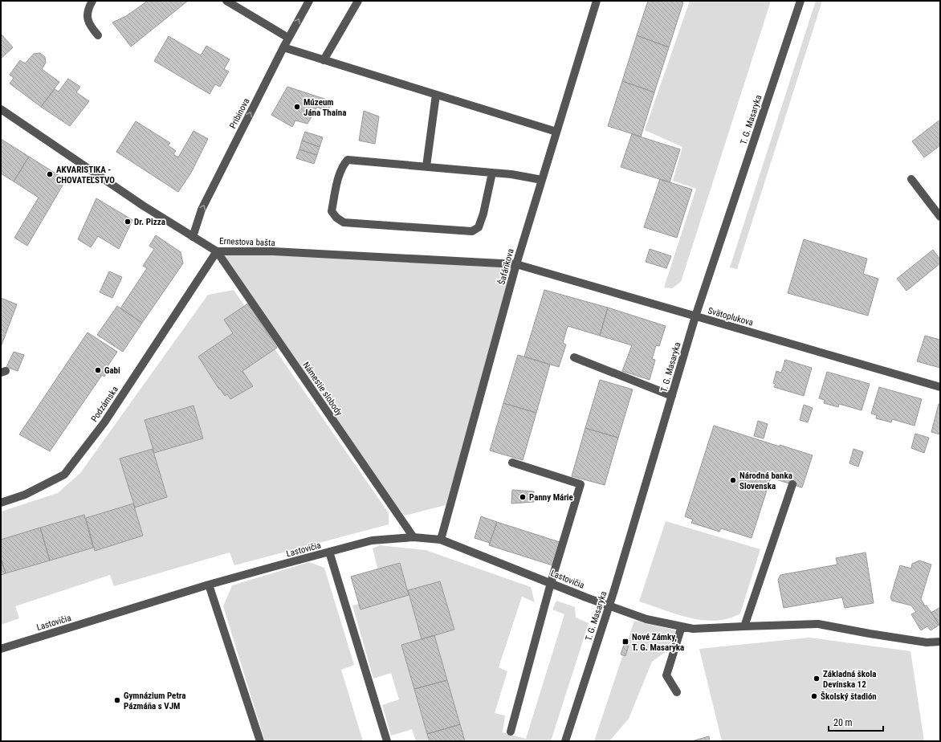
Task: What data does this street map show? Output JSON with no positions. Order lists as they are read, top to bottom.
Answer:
{
  "streets": {
    "street": [
      "Pribinova",
      "T. G. Masaryka",
      "Ernestova bašta",
      "Šafárikova",
      "Svätoplukova",
      "Námestie slobody",
      "Podzámska",
      "Lastovičia"
    ]
  },
  "crossings": [
    ["Pribinova", "Ernestova bašta"],
    ["T. G. Masaryka", "Svätoplukova"],
    ["T. G. Masaryka", "Lastovičia"],
    ["Ernestova bašta", "Šafárikova"],
    ["Ernestova bašta", "Svätoplukova"],
    ["Ernestova bašta", "Námestie slobody"],
    ["Ernestova bašta", "Podzámska"],
    ["Šafárikova", "Svätoplukova"],
    ["Šafárikova", "Lastovičia"],
    ["Námestie slobody", "Podzámska"],
    ["Námestie slobody", "Lastovičia"]
  ],
  "one_way": ["Pribinova"],
  "places": {
    "other": [
      "Múzeum Jána Thaina",
      "AKVARISTIKA - CHOVATEĽSTVO",
      "Dr. Pizza",
      "Gabi",
      "Národná banka Slovenska",
      "Panny Márie",
      "Základná škola Devínska 12",
      "Školský štadión",
      "Gymnázium Petra Pázmáňa s VJM"
    ],
    "transit": ["Nové Zámky, T. G. Masaryka"]
  },
  "scale_bar": "20 m"
}
